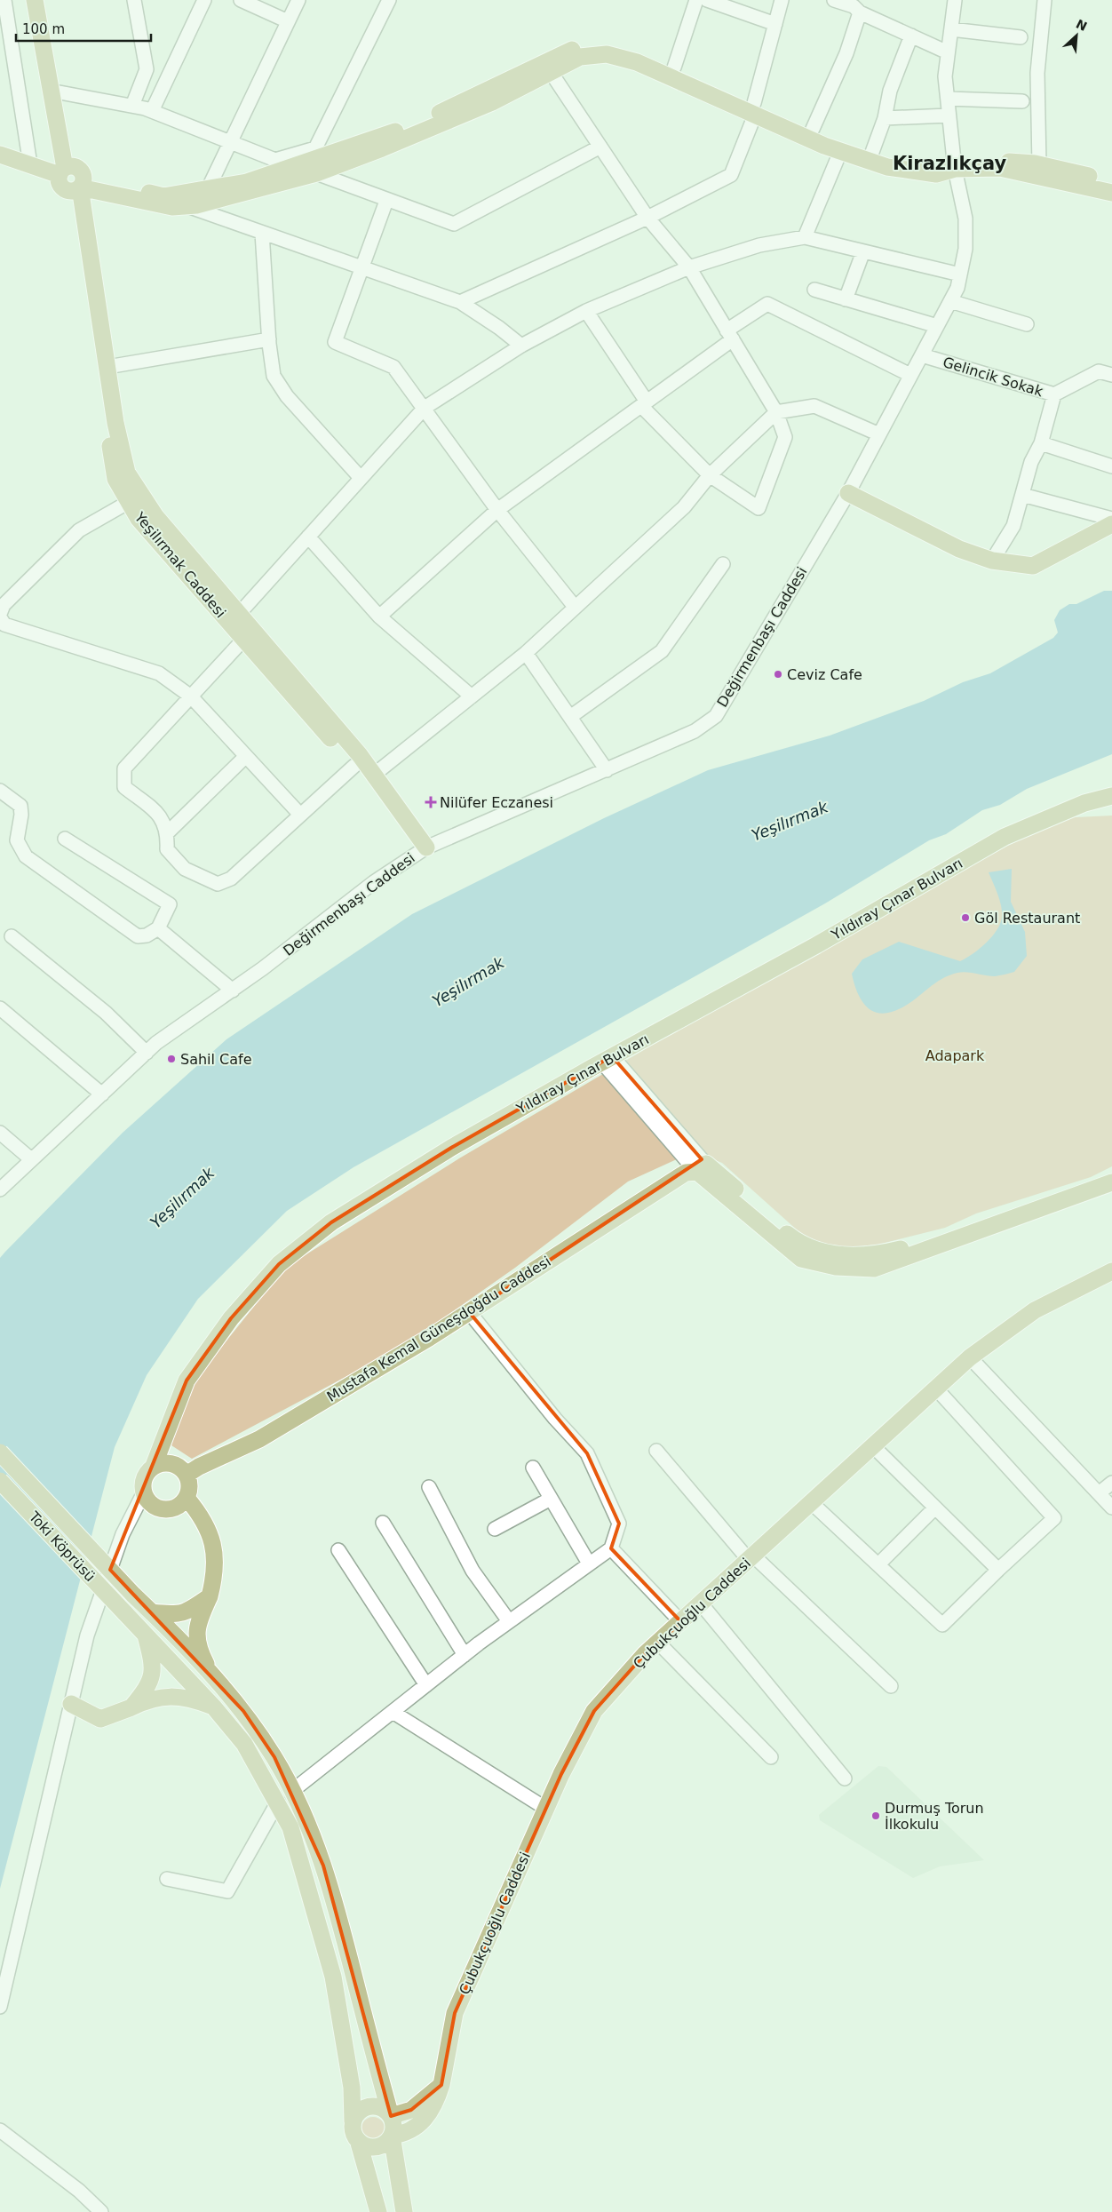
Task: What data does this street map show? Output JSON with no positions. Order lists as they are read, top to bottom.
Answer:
{
  "streets": {
    "main road": [
      "Yeşilırmak Caddesi",
      "Yıldıray Çınar Bulvarı",
      "Mustafa Kemal Güneşdoğdu Caddesi",
      "Toki Köprüsü",
      "Çubukçuoğlu Caddesi"
    ],
    "street": ["Gelincik Sokak", "Değirmenbaşı Caddesi"]
  },
  "crossings": [
    ["Gelincik Sokak", "Değirmenbaşı Caddesi"],
    ["Yeşilırmak Caddesi", "Değirmenbaşı Caddesi"],
    ["Yıldıray Çınar Bulvarı", "Mustafa Kemal Güneşdoğdu Caddesi"],
    ["Toki Köprüsü", "Çubukçuoğlu Caddesi"]
  ],
  "districts": ["Kirazlıkçay"],
  "water": ["Yeşilırmak"],
  "parks": ["Adapark"],
  "places": {
    "other": [
      "Ceviz Cafe",
      "Göl Restaurant",
      "Sahil Cafe",
      "Durmuş Torun İlkokulu"
    ],
    "health": ["Nilüfer Eczanesi"]
  },
  "scale_bar": "100 m",
  "north": "top right"
}
